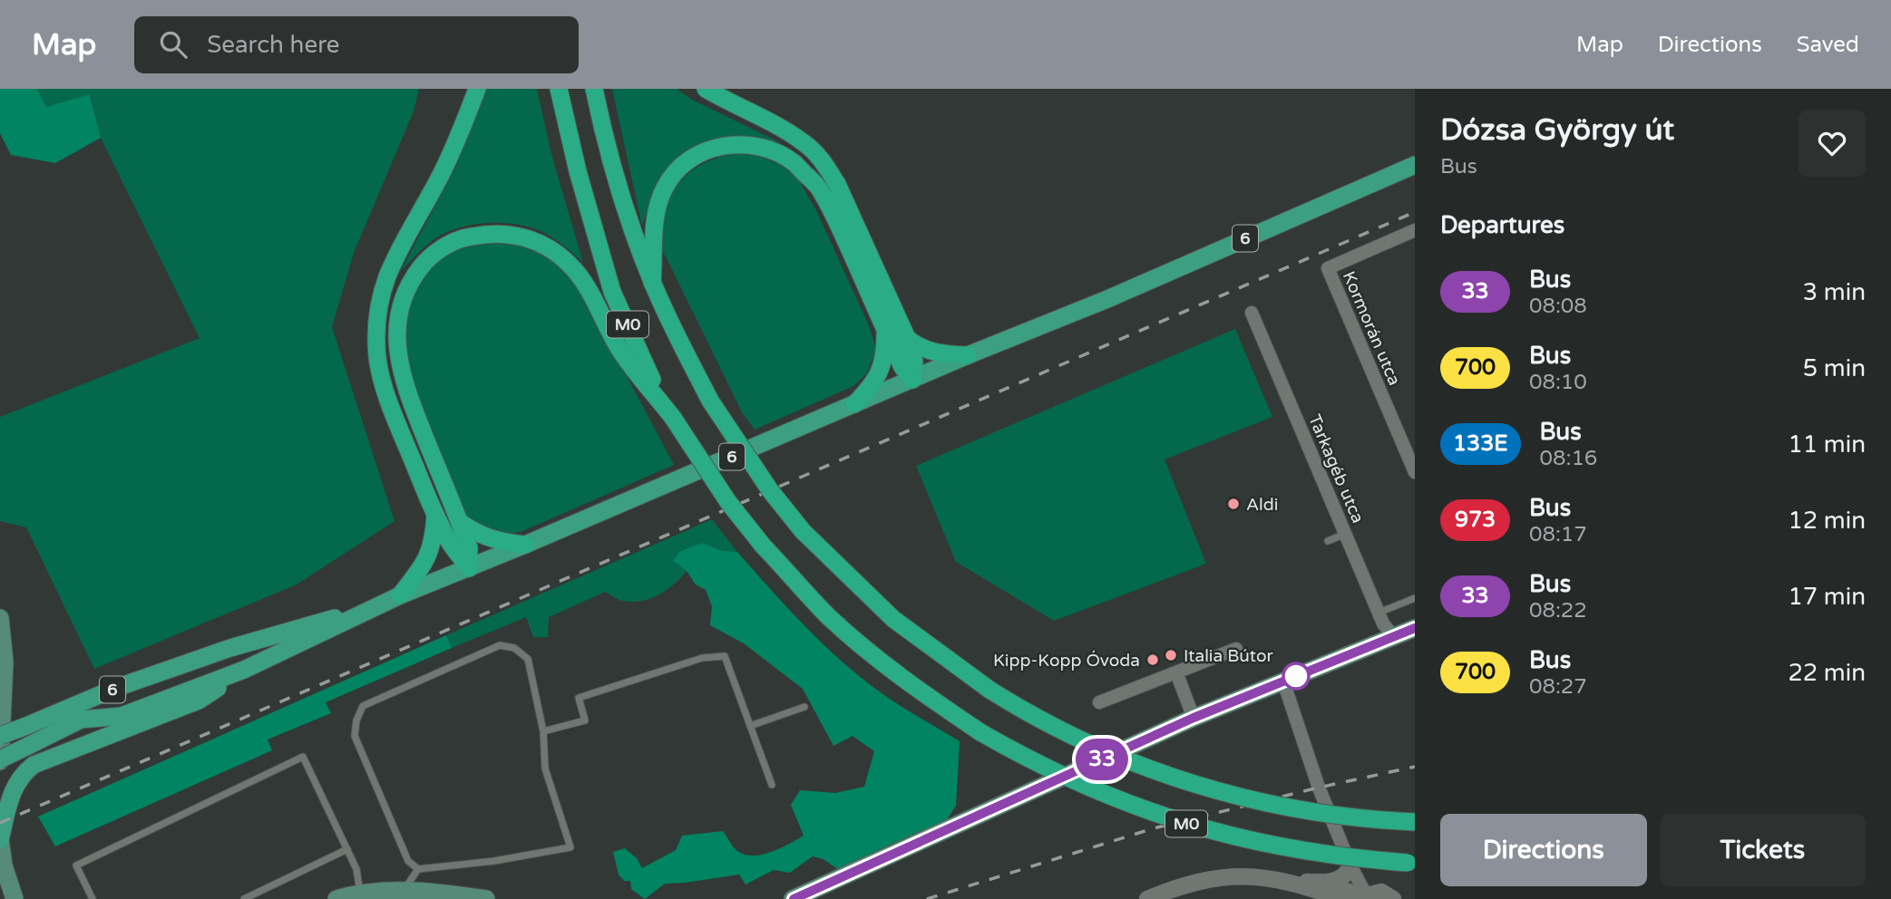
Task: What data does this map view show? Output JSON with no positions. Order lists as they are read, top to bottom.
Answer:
{
  "streets": {
    "highway": ["M0"],
    "main road": ["6"],
    "street": ["Kormorán utca", "Tarkagéb utca"]
  },
  "places": ["Aldi", "Italia Bútor", "Kipp-Kopp Óvoda"],
  "lines": ["bus line 33"],
  "page": {
    "header": "Map",
    "search": "Search here",
    "nav": ["Map", "Directions", "Saved"],
    "on_map": "33",
    "heading": [
      ["Dózsa György út", "Bus"],
      "Departures"
    ],
    "list": [
      {
        "mark": "33",
        "name": "Bus",
        "note": "08:08",
        "value": "3 min"
      },
      {
        "mark": "700",
        "name": "Bus",
        "note": "08:10",
        "value": "5 min"
      },
      {
        "mark": "133E",
        "name": "Bus",
        "note": "08:16",
        "value": "11 min"
      },
      {
        "mark": "973",
        "name": "Bus",
        "note": "08:17",
        "value": "12 min"
      },
      {
        "mark": "33",
        "name": "Bus",
        "note": "08:22",
        "value": "17 min"
      },
      {
        "mark": "700",
        "name": "Bus",
        "note": "08:27",
        "value": "22 min"
      }
    ],
    "buttons": ["Directions", "Tickets"]
  }
}
